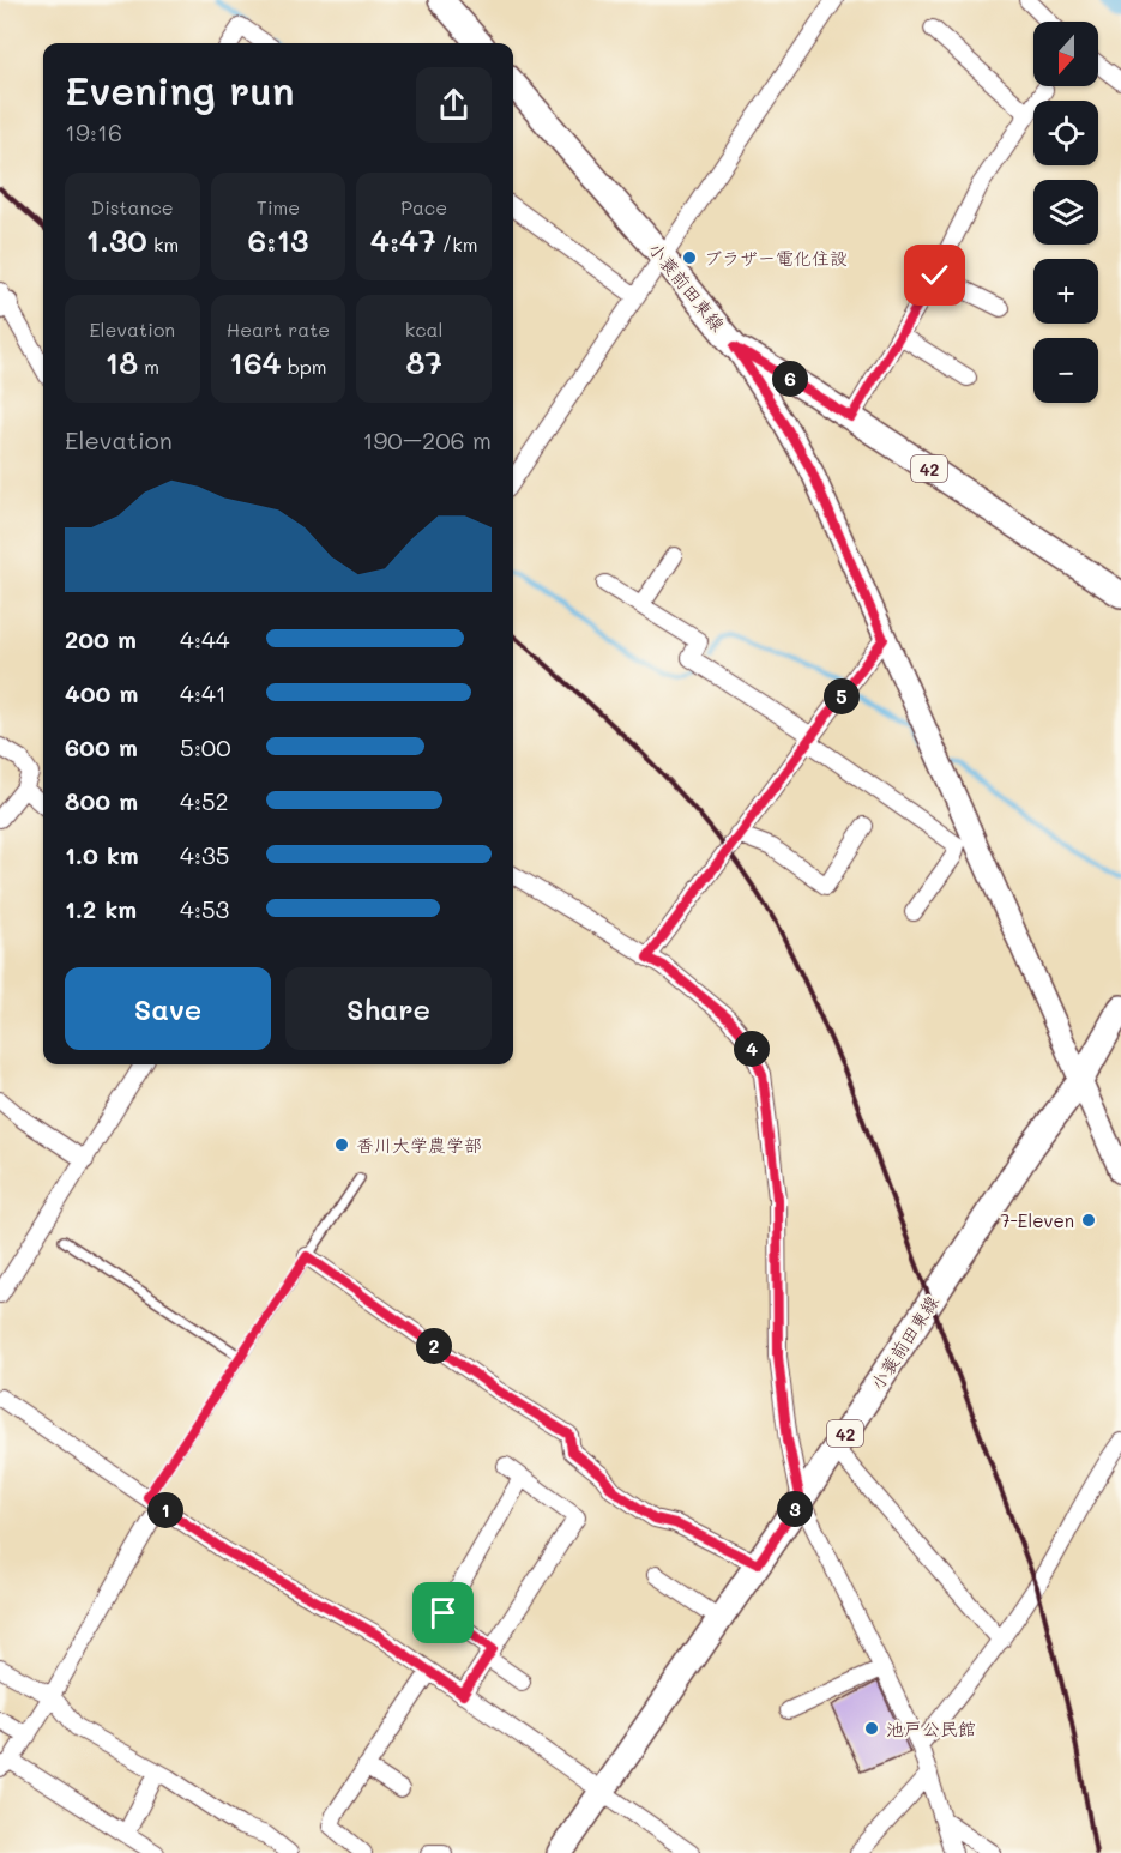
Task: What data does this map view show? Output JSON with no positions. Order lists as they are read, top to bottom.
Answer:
{
  "streets": {
    "main road": ["小蓑前田東線", "42"]
  },
  "places": [
    "ブラザー電化住設",
    "香川大学農学部",
    "7-Eleven",
    "池戸公民館"
  ],
  "north": "bottom",
  "page": {
    "map_buttons": ["+", "−"],
    "heading": ["Evening run", "19:16"],
    "stats": [
      ["Distance", "1.30 km"],
      ["Time", "6:13"],
      ["Pace", "4:47 /km"],
      ["Elevation", "18 m"],
      ["Heart rate", "164 bpm"],
      ["kcal", "87"]
    ],
    "pins": [
      "6",
      "5",
      "4",
      "2",
      "3",
      "1"
    ],
    "chart": ["Elevation", "190–206 m"],
    "list": [
      {
        "name": "200 m",
        "note": "4:44"
      },
      {
        "name": "400 m",
        "note": "4:41"
      },
      {
        "name": "600 m",
        "note": "5:00"
      },
      {
        "name": "800 m",
        "note": "4:52"
      },
      {
        "name": "1.0 km",
        "note": "4:35"
      },
      {
        "name": "1.2 km",
        "note": "4:53"
      }
    ],
    "buttons": ["Save", "Share"]
  }
}
